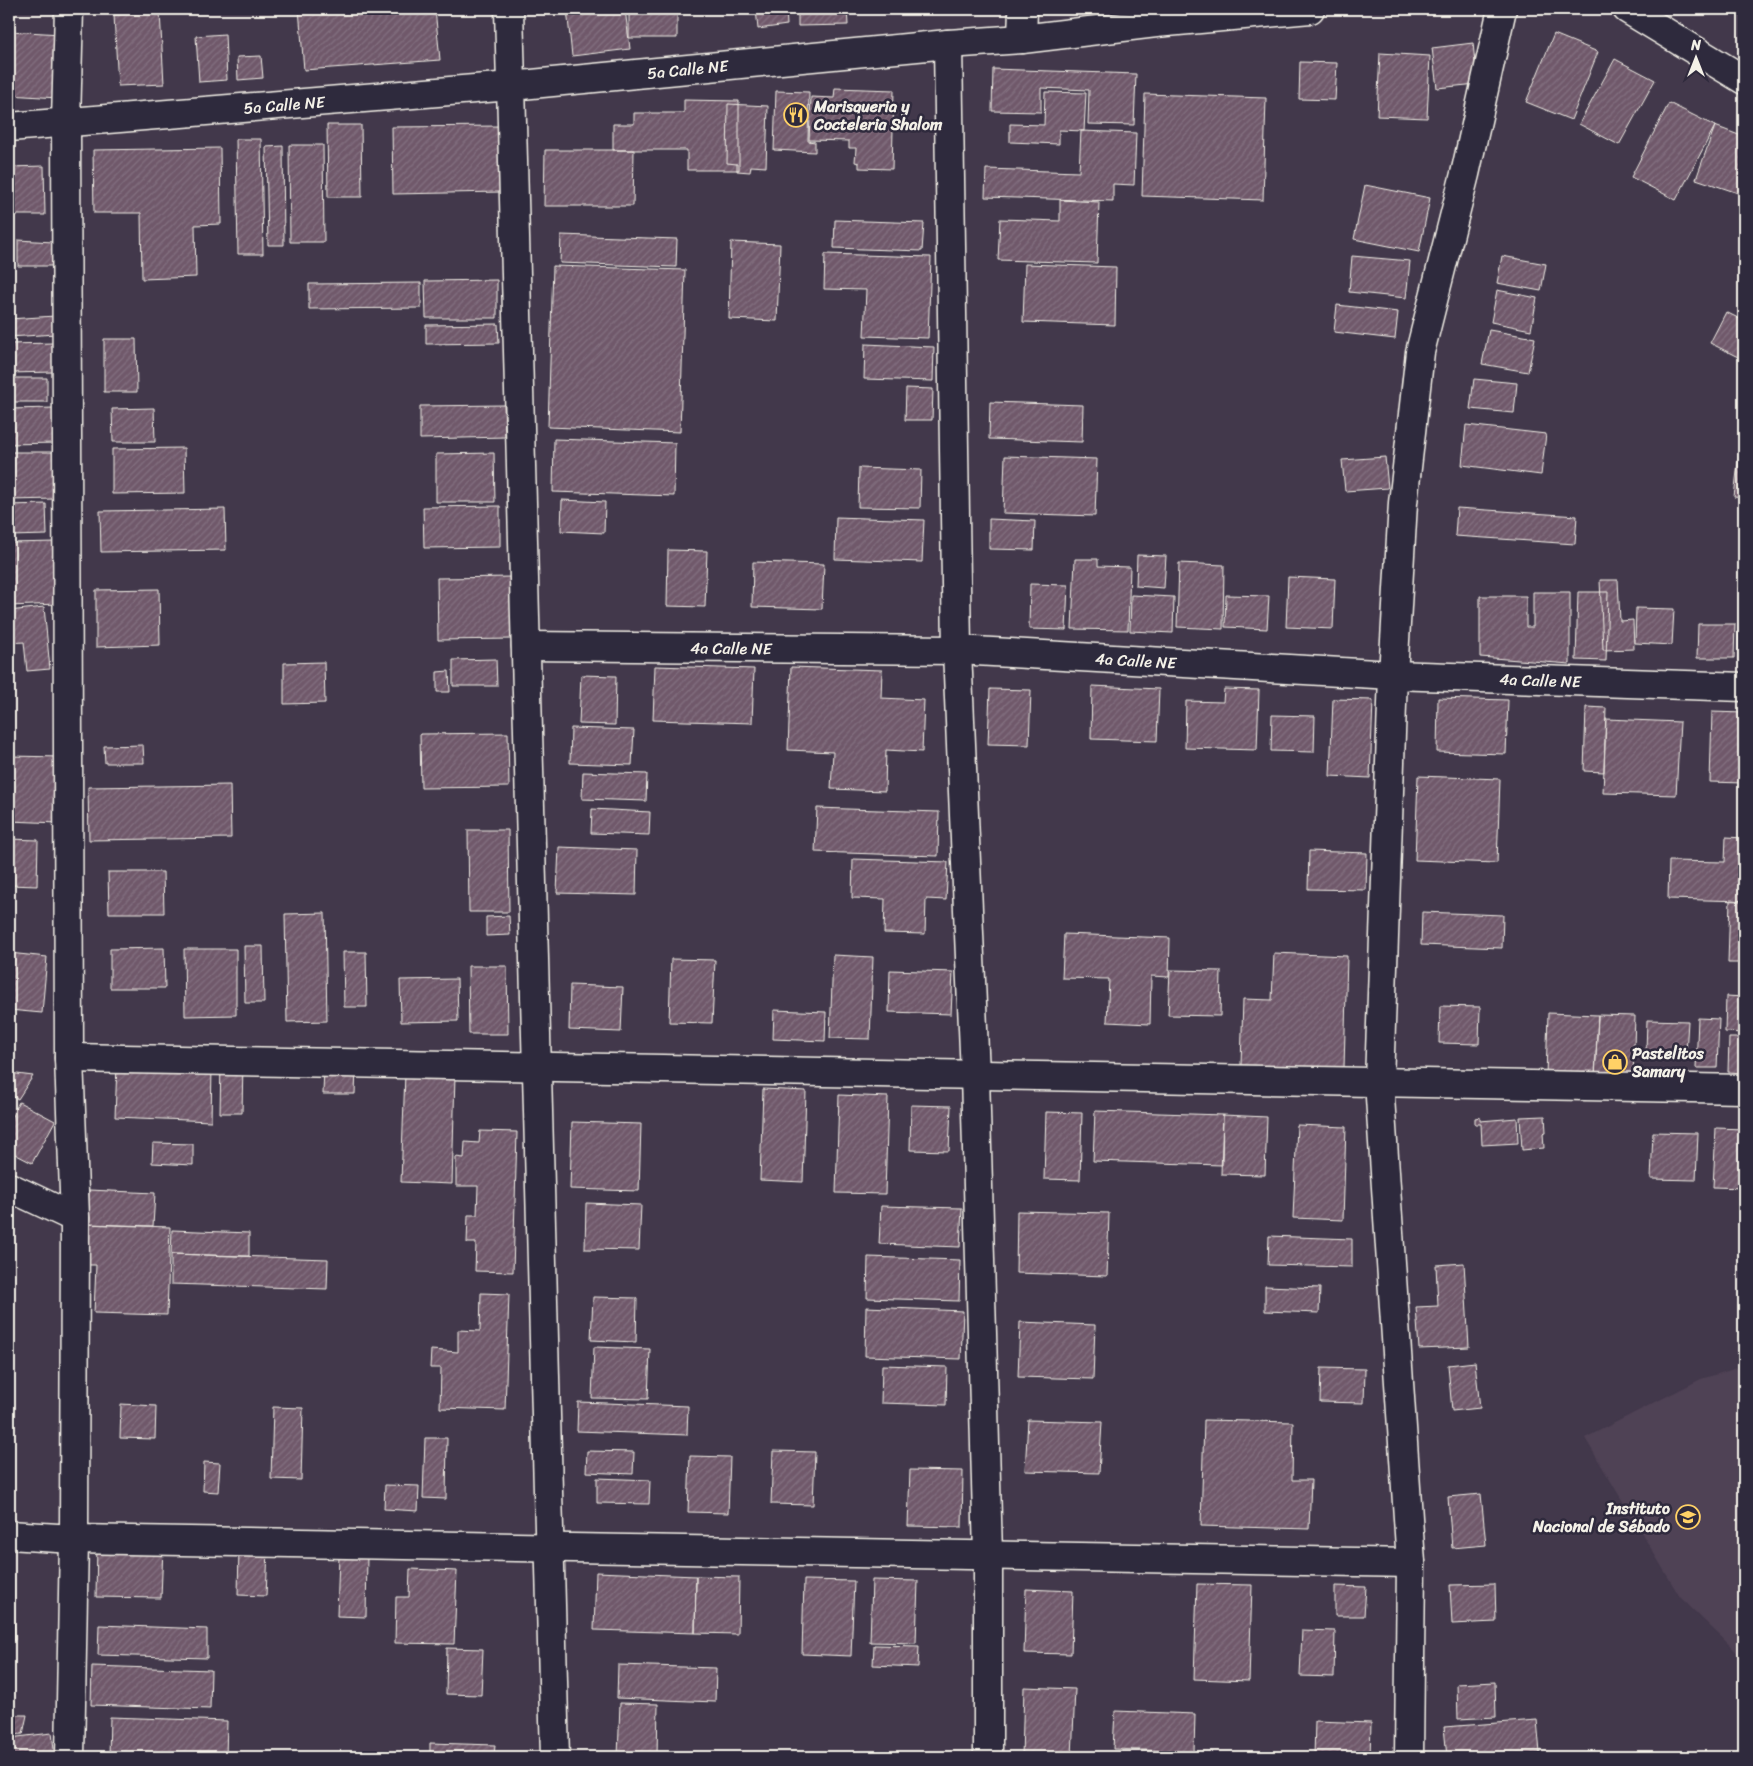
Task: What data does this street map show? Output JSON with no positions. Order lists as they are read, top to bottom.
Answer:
{
  "streets": {
    "street": ["5a Calle NE", "4a Calle NE"]
  },
  "places": {
    "restaurant": ["Marisqueria y Cocteleria Shalom"],
    "shop": ["Pastelitos Samary"],
    "school or university": ["Instituto Nacional de Sébado"]
  },
  "north": "top"
}
